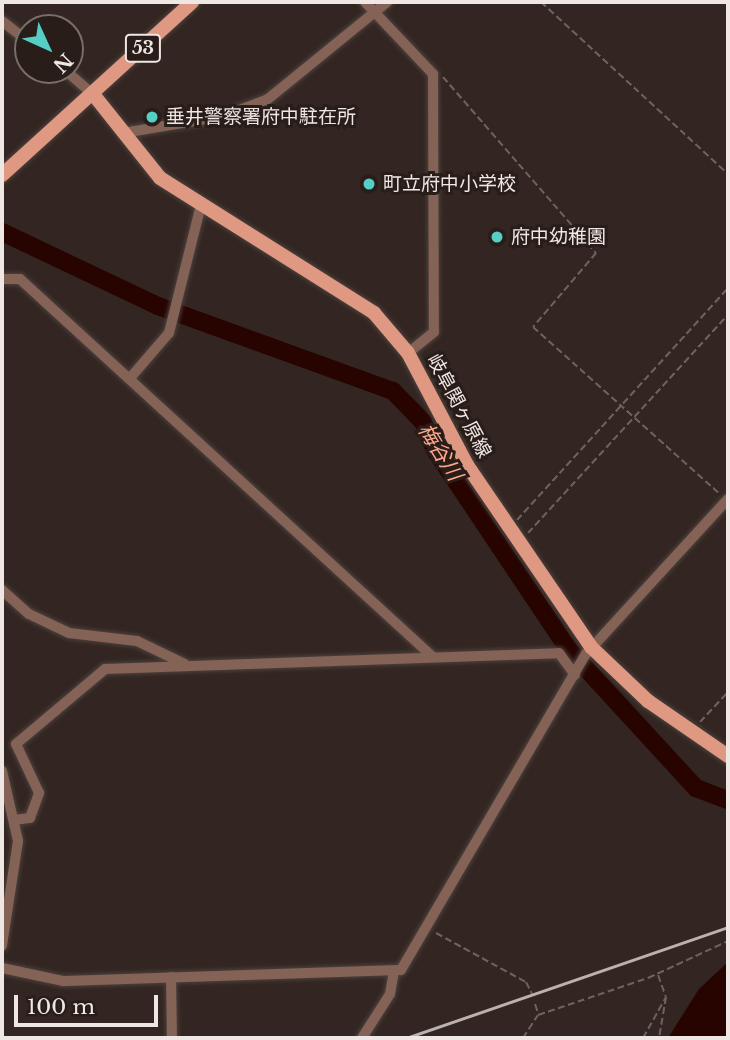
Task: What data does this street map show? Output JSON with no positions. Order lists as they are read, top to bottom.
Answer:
{
  "streets": {
    "main road": ["53", "岐阜関ヶ原線"]
  },
  "crossings": [
    ["53", "岐阜関ヶ原線"]
  ],
  "water": ["梅谷川"],
  "places": ["垂井警察署府中駐在所", "町立府中小学校", "府中幼稚園"],
  "scale_bar": "100 m",
  "north": "bottom right"
}
